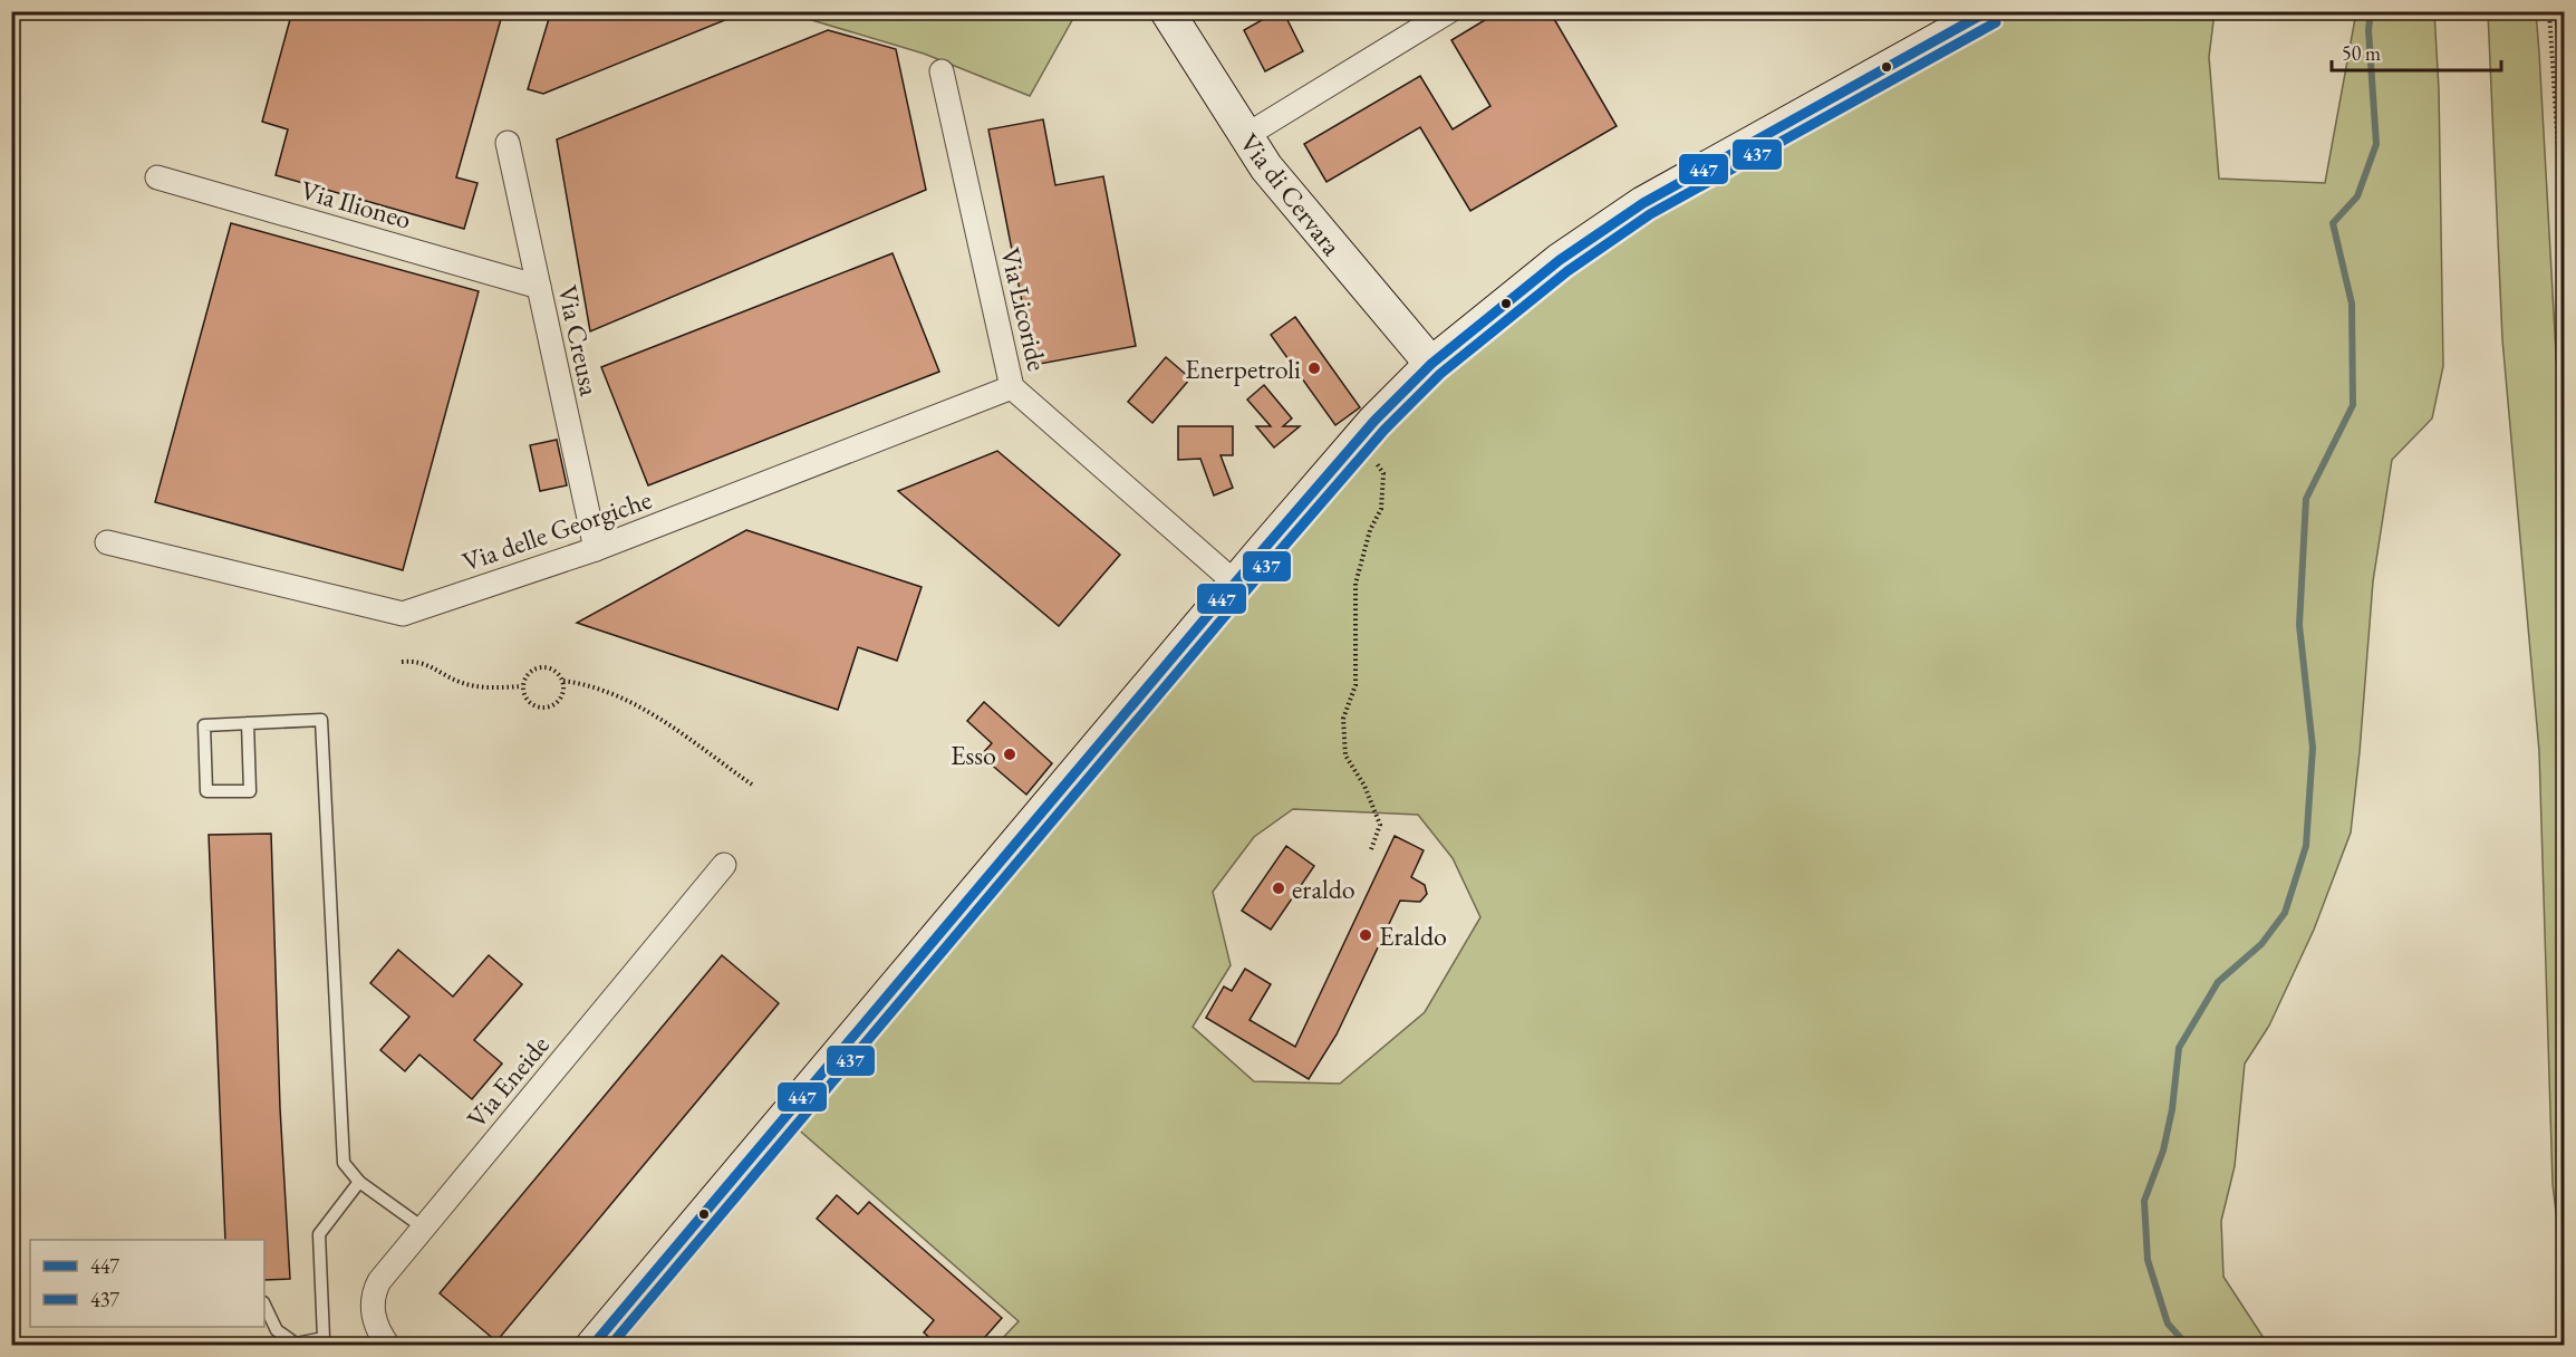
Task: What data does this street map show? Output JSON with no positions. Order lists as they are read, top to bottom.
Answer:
{
  "streets": {
    "street": [
      "Via di Cervara",
      "Via Ilioneo",
      "Via Licoride",
      "Via Creusa",
      "Via delle Georgiche",
      "Via Eneide"
    ]
  },
  "crossings": [
    ["Via Ilioneo", "Via Creusa"],
    ["Via Licoride", "Via delle Georgiche"],
    ["Via Creusa", "Via delle Georgiche"]
  ],
  "places": [
    "Enerpetroli",
    "Esso",
    "eraldo",
    "Eraldo"
  ],
  "lines": ["transit line 447", "transit line 437"],
  "legend": ["447", "437"],
  "scale_bar": "50 m"
}
